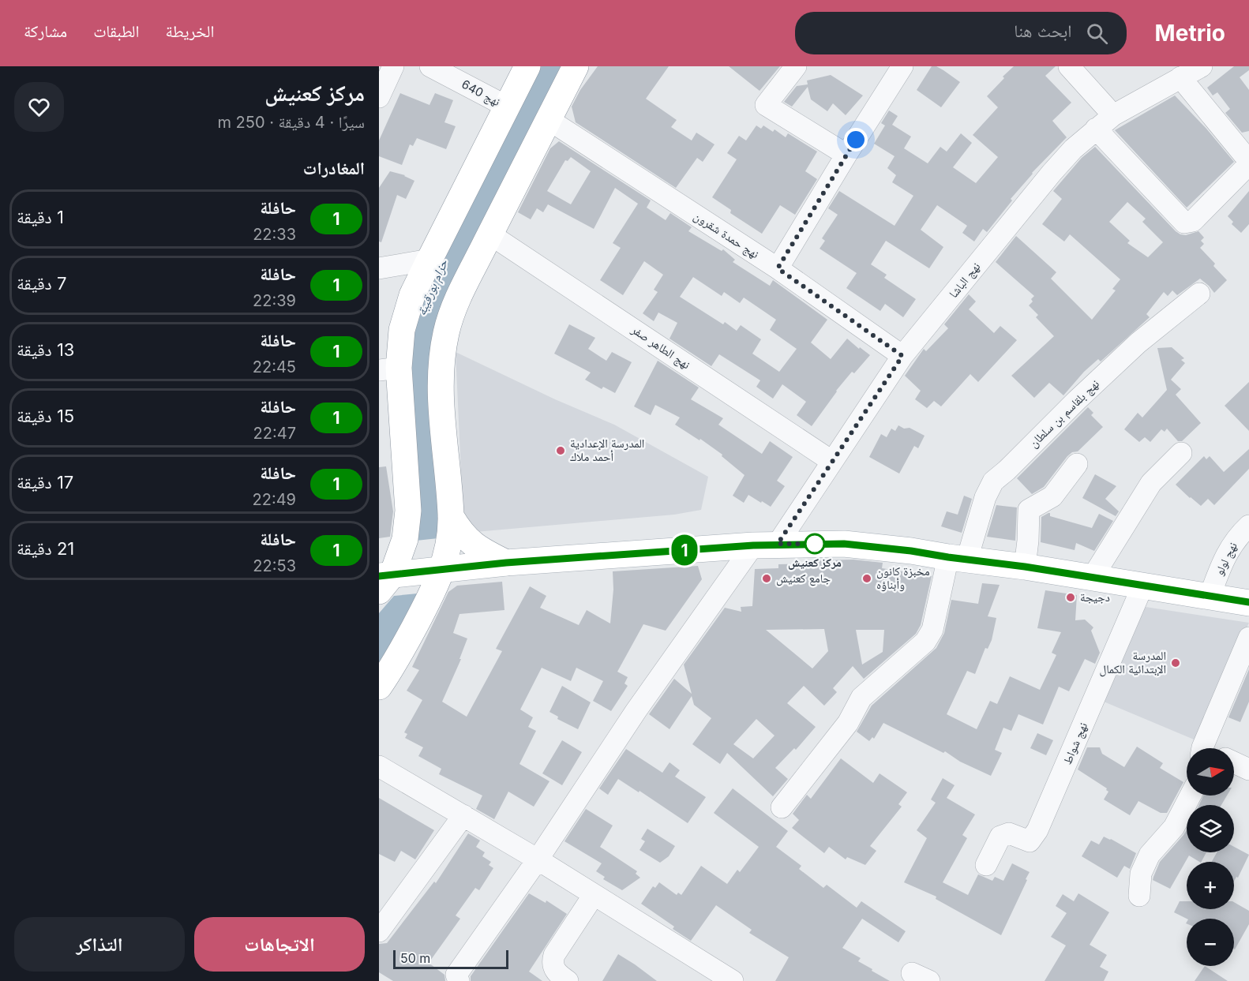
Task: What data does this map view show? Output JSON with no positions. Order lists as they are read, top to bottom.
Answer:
{
  "streets": {
    "street": [
      "نهج 640",
      "نهج حمدة شقرون",
      "نهج الباشا",
      "نهج الطاهر صفر",
      "نهج بلقاسم بن سلطان",
      "نهج لولو",
      "نهج شواط"
    ]
  },
  "crossings": [
    ["نهج حمدة شقرون", "نهج الباشا"],
    ["نهج الباشا", "نهج الطاهر صفر"]
  ],
  "water": ["حزام بورقيبة"],
  "places": [
    "المدرسة الإعدادية أحمد ملاك",
    "مركز كعنيش",
    "جامع كعنيش",
    "مخبزة كانون وأبناؤه",
    "دجيجة",
    "المدرسة الإبتدائية الكمال"
  ],
  "lines": ["bus line 1"],
  "scale_bar": "50 m",
  "north": "right",
  "page": {
    "header": "Metrio",
    "search": "ابحث هنا",
    "nav": ["الخريطة", "الطبقات", "مشاركة"],
    "on_map": "1",
    "heading": [
      ["مركز كعنيش", "سيرًا · 4 دقيقة · 250 m"],
      "المغادرات"
    ],
    "list": [
      {
        "mark": "1",
        "name": "حافلة",
        "note": "22:33",
        "value": "1 دقيقة"
      },
      {
        "mark": "1",
        "name": "حافلة",
        "note": "22:39",
        "value": "7 دقيقة"
      },
      {
        "mark": "1",
        "name": "حافلة",
        "note": "22:45",
        "value": "13 دقيقة"
      },
      {
        "mark": "1",
        "name": "حافلة",
        "note": "22:47",
        "value": "15 دقيقة"
      },
      {
        "mark": "1",
        "name": "حافلة",
        "note": "22:49",
        "value": "17 دقيقة"
      },
      {
        "mark": "1",
        "name": "حافلة",
        "note": "22:53",
        "value": "21 دقيقة"
      }
    ],
    "map_buttons": ["+", "−"],
    "buttons": ["الاتجاهات", "التذاكر"],
    "scale": "50 m"
  }
}
